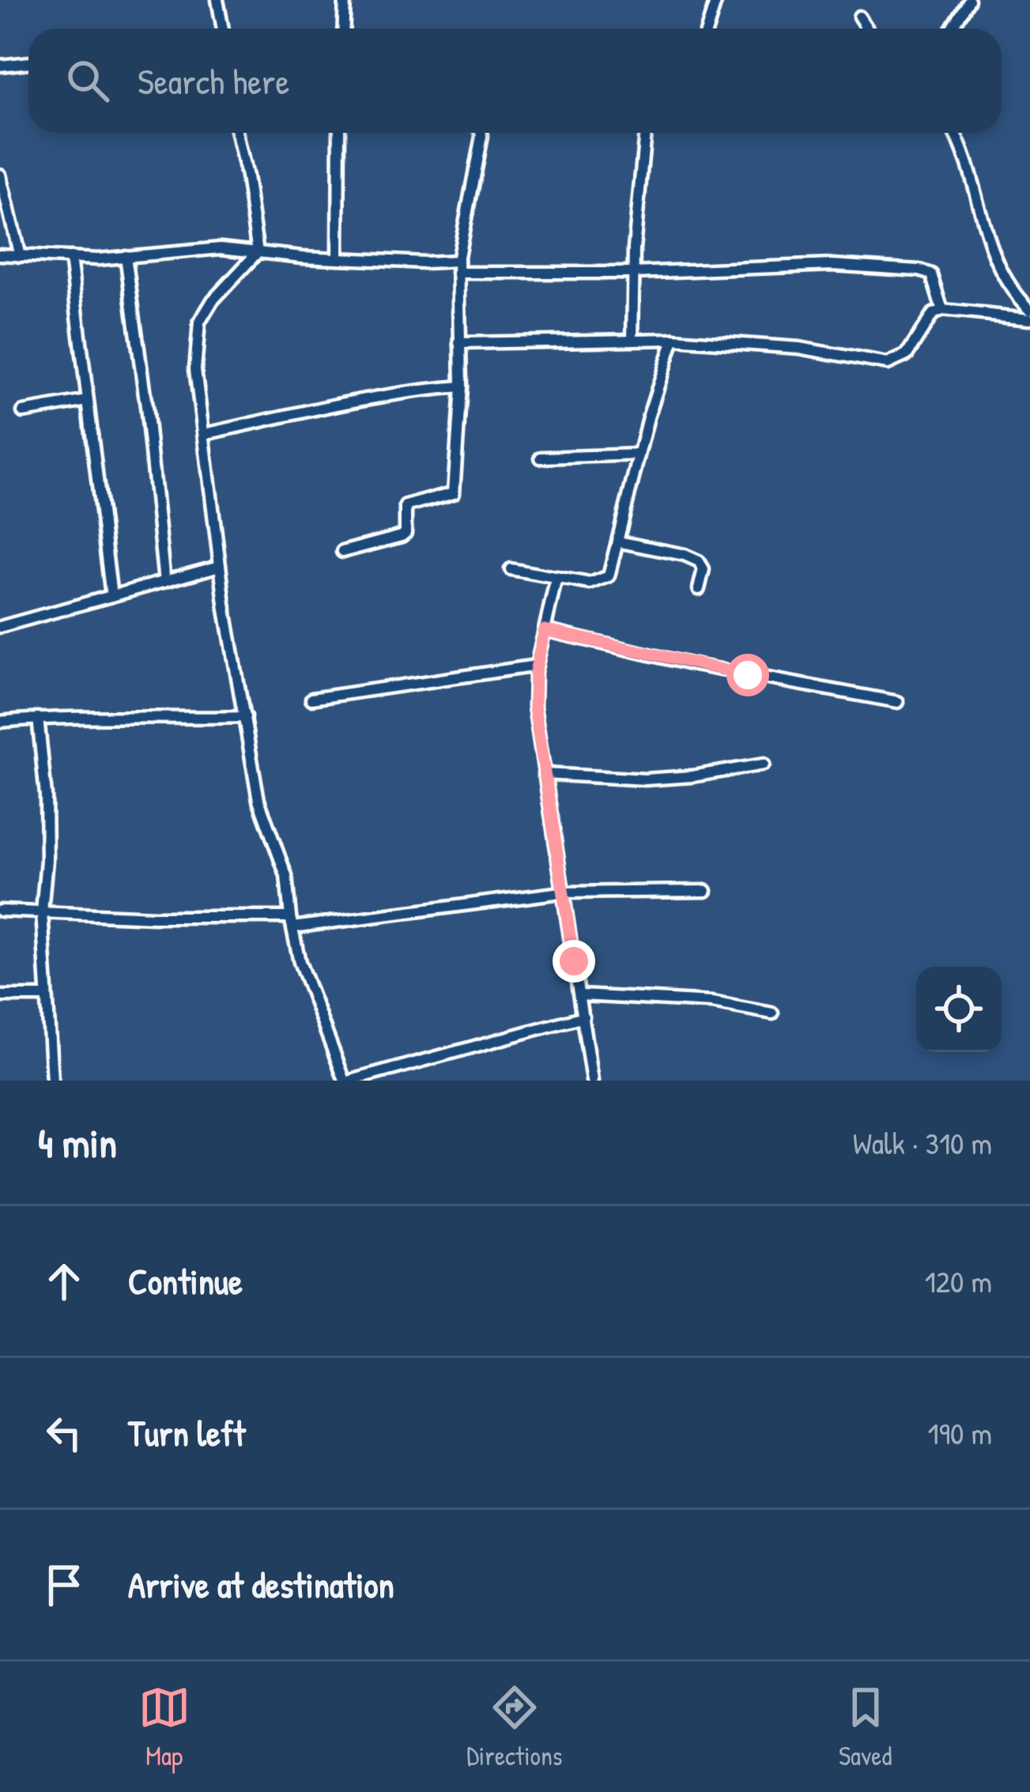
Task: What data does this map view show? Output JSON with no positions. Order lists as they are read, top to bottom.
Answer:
{
  "page": {
    "search": "Search here",
    "heading": ["4 min", "Walk · 310 m"],
    "list": [
      ["Continue", "120 m"],
      ["Turn left", "190 m"],
      "Arrive at destination"
    ],
    "nav": ["Map", "Directions", "Saved"]
  }
}
